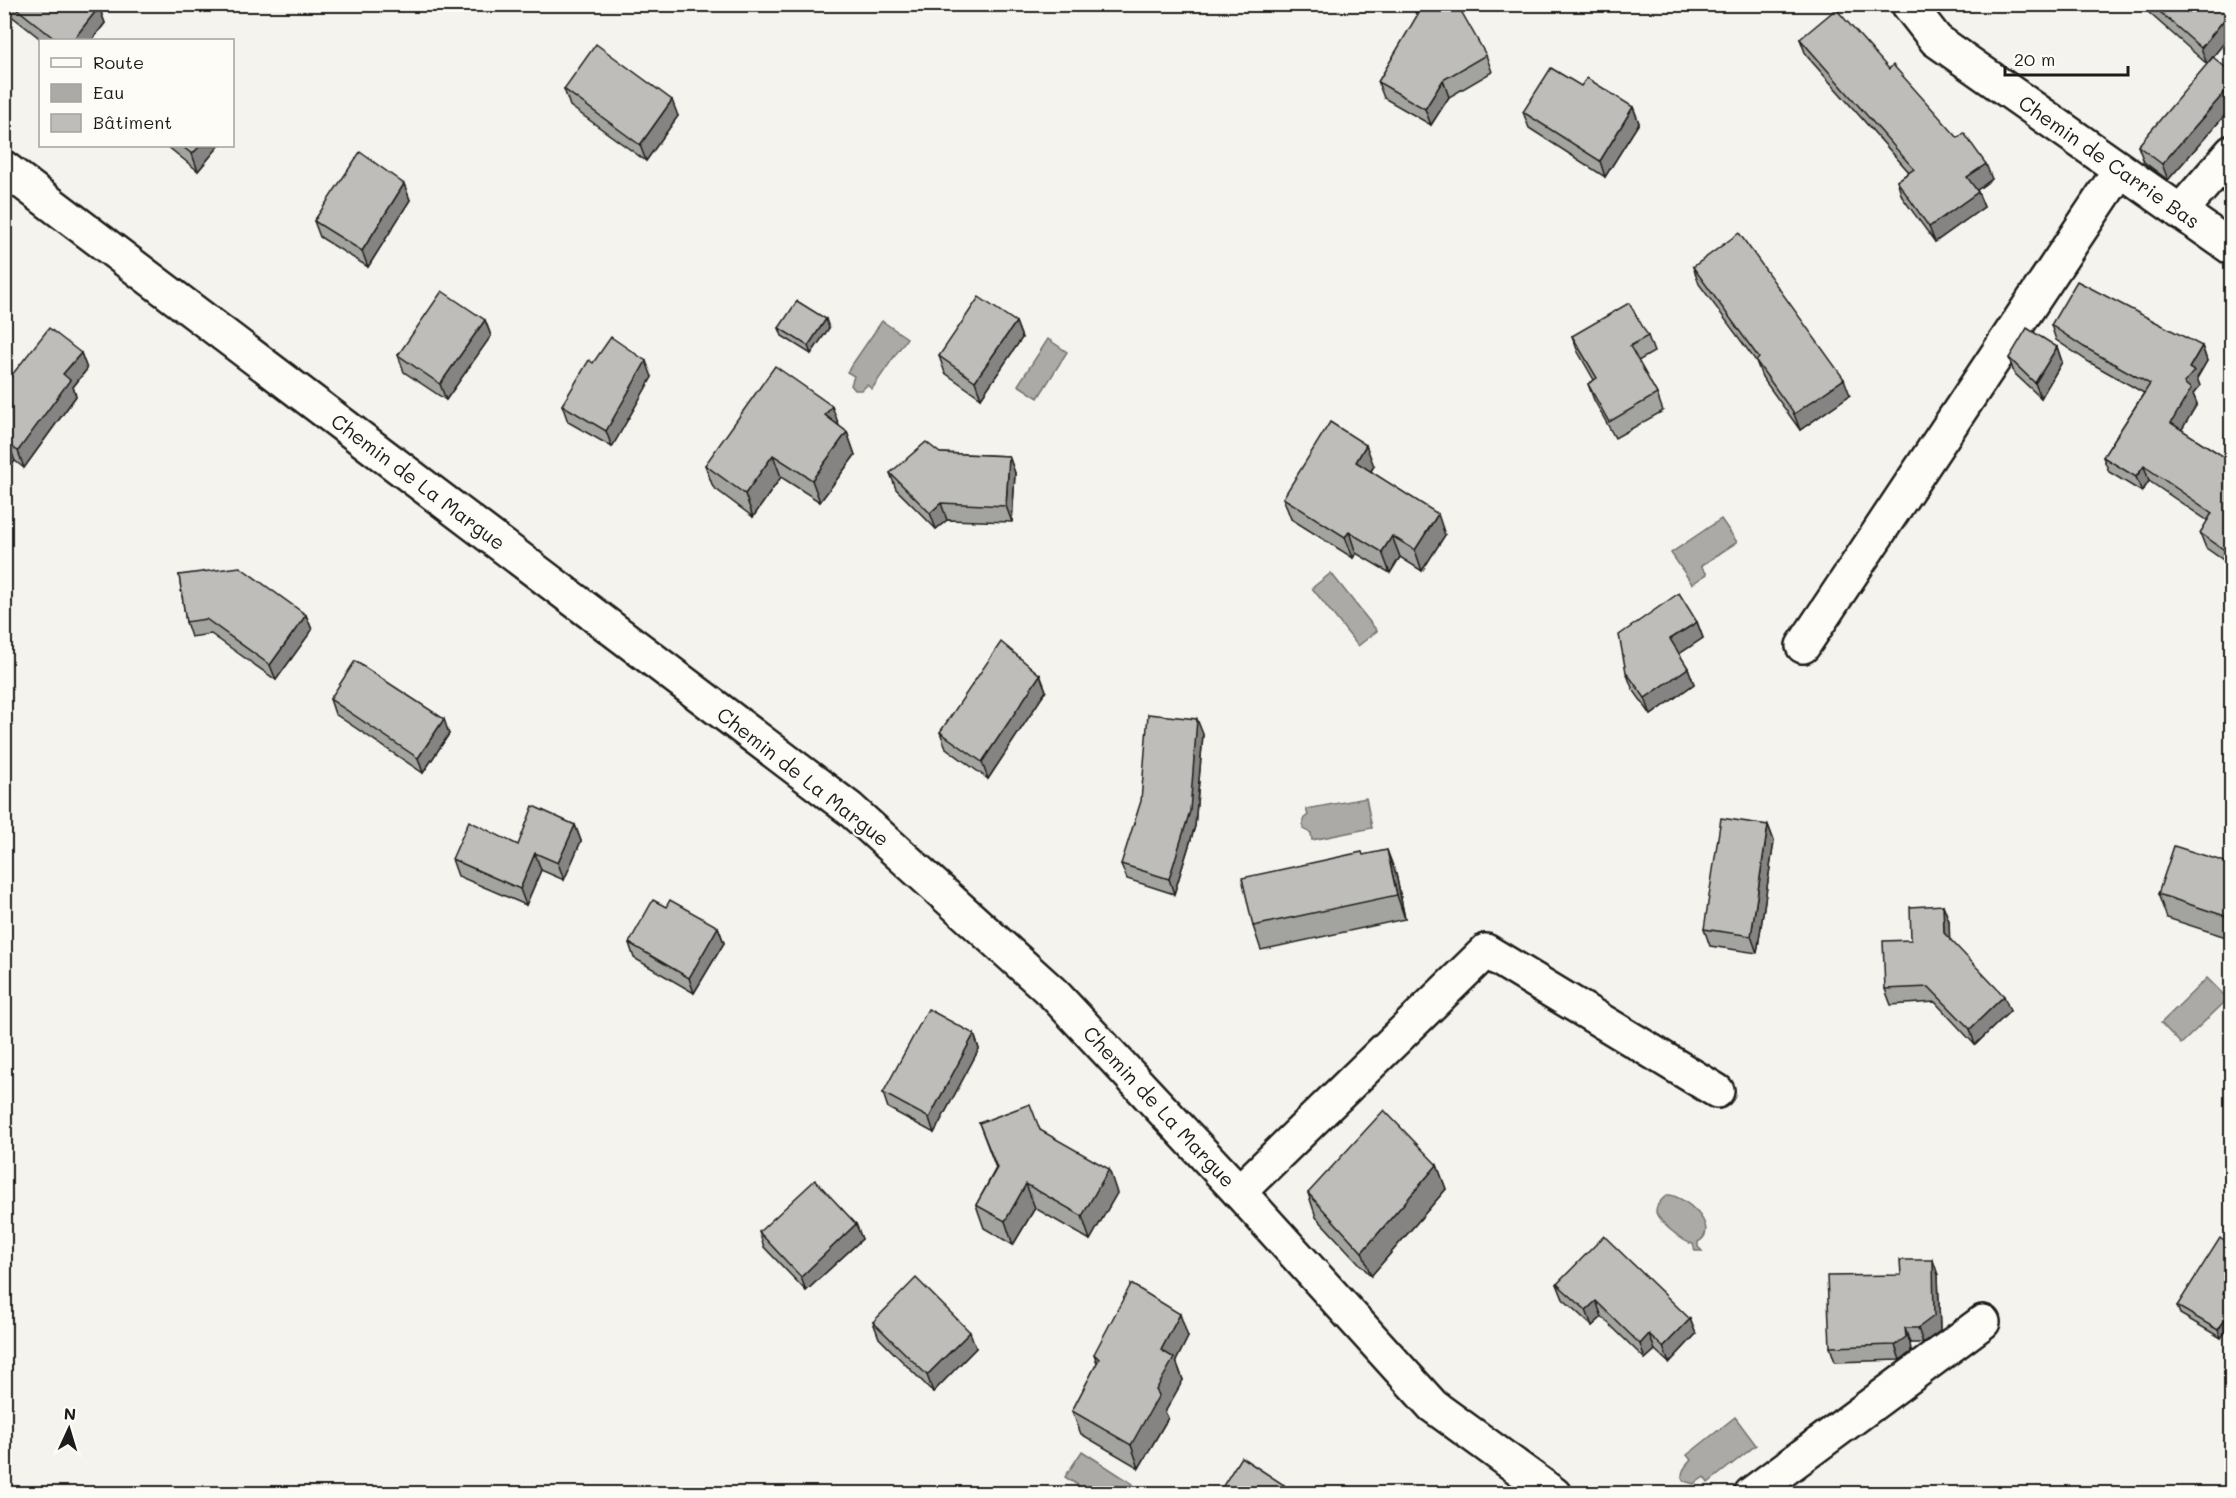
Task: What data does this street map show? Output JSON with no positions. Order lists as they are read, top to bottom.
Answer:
{
  "streets": {
    "street": ["Chemin de Carrie Bas", "Chemin de La Margue"]
  },
  "legend": ["Route", "Eau", "Bâtiment"],
  "scale_bar": "20 m",
  "north": "top"
}
